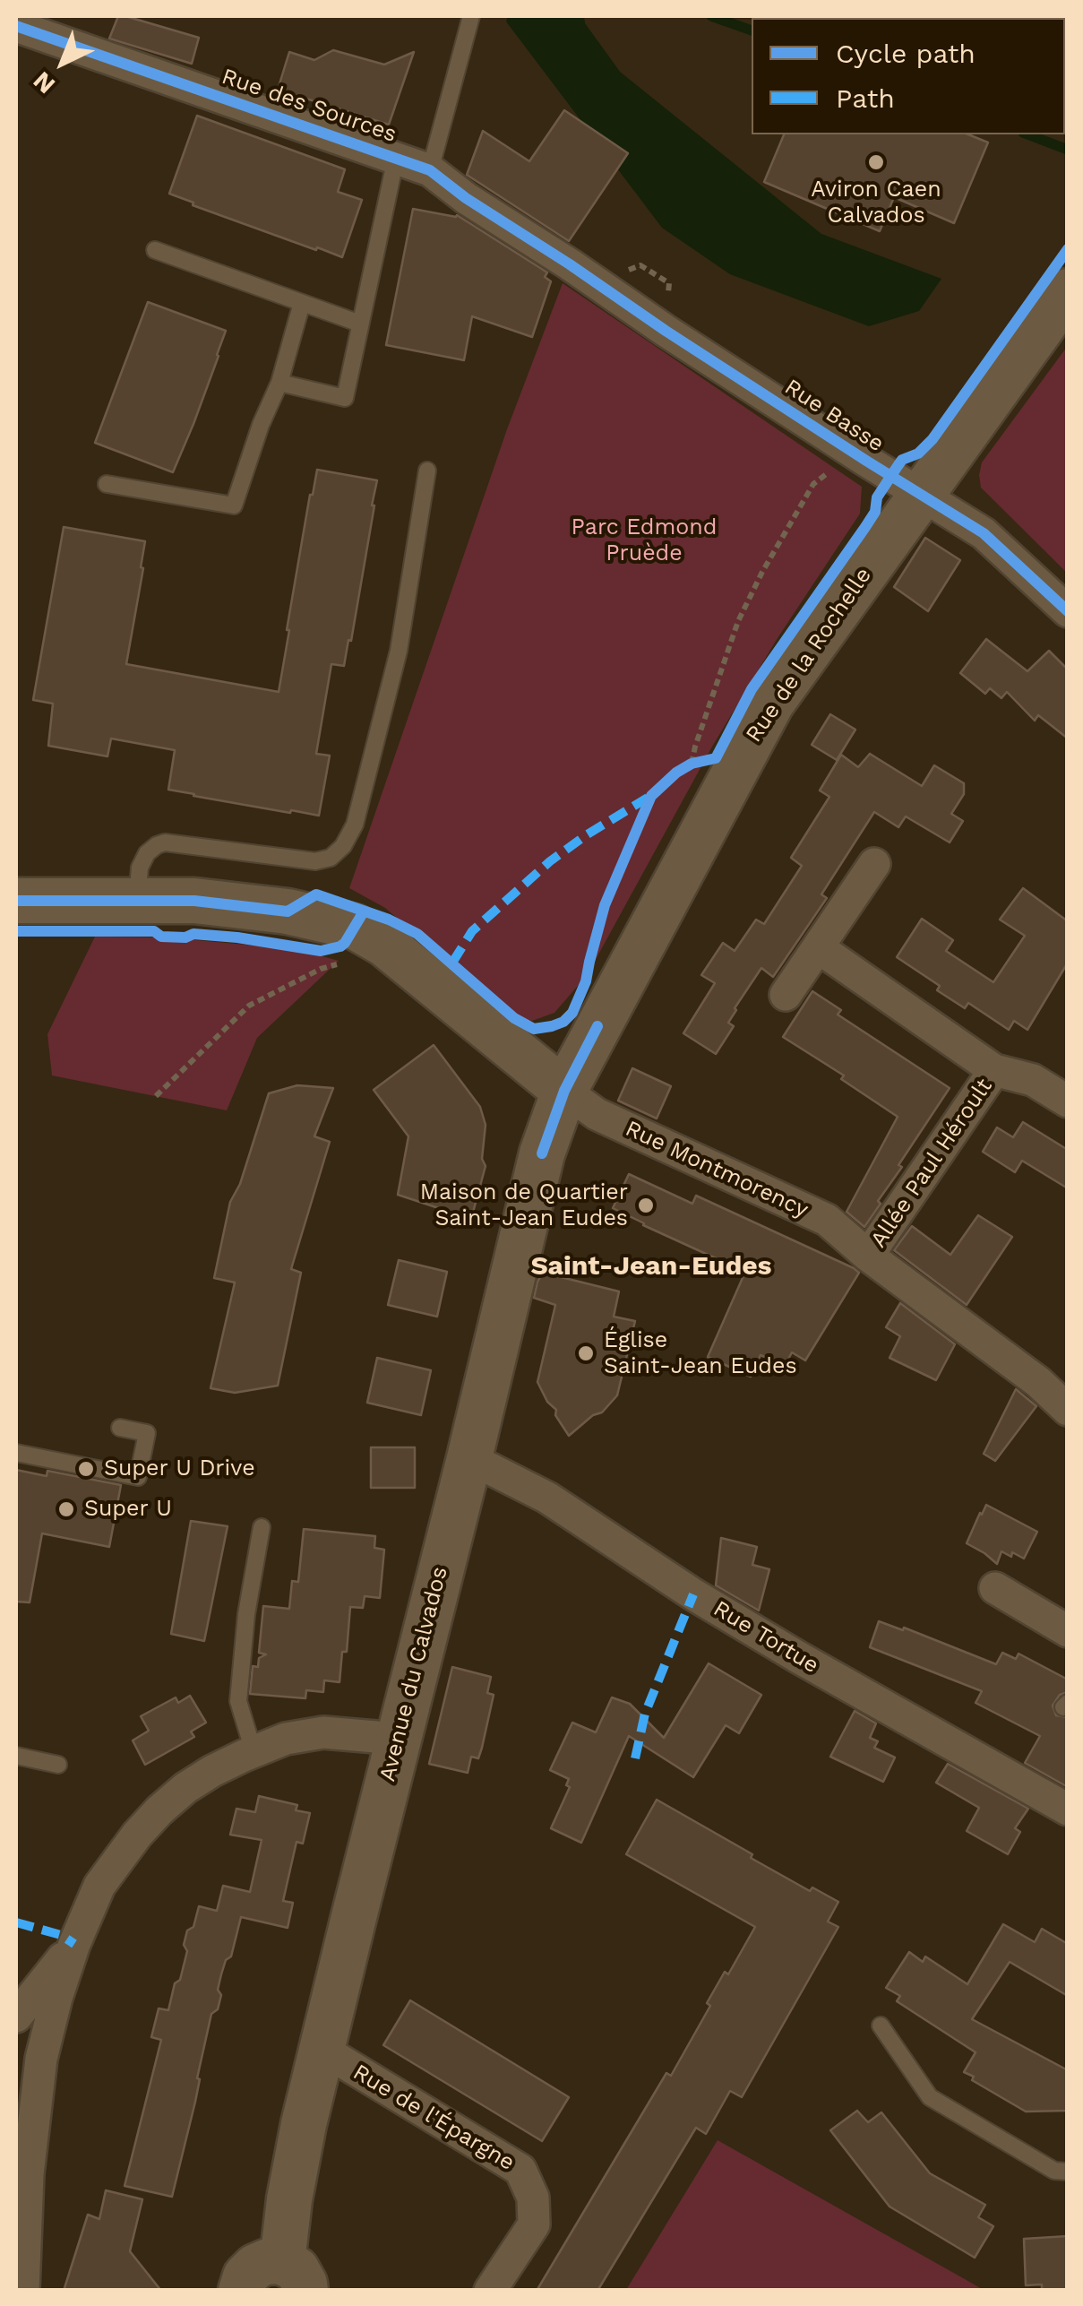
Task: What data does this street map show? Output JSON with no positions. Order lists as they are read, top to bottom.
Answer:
{
  "streets": {
    "street": [
      "Rue des Sources",
      "Rue Basse",
      "Rue de la Rochelle",
      "Allée Paul Héroult",
      "Rue Montmorency",
      "Rue Tortue",
      "Avenue du Calvados",
      "Rue de l'Épargne"
    ]
  },
  "crossings": [
    ["Rue des Sources", "Rue Basse"],
    ["Rue Basse", "Rue de la Rochelle"],
    ["Rue de la Rochelle", "Rue Montmorency"],
    ["Rue de la Rochelle", "Avenue du Calvados"],
    ["Allée Paul Héroult", "Rue Montmorency"],
    ["Rue Montmorency", "Avenue du Calvados"],
    ["Rue Tortue", "Avenue du Calvados"],
    ["Avenue du Calvados", "Rue de l'Épargne"]
  ],
  "districts": ["Saint-Jean-Eudes"],
  "parks": ["Parc Edmond Pruède"],
  "places": [
    "Aviron Caen Calvados",
    "Maison de Quartier Saint-Jean Eudes",
    "Église Saint-Jean Eudes",
    "Super U Drive",
    "Super U"
  ],
  "legend": ["Cycle path", "Path"],
  "north": "bottom left"
}
